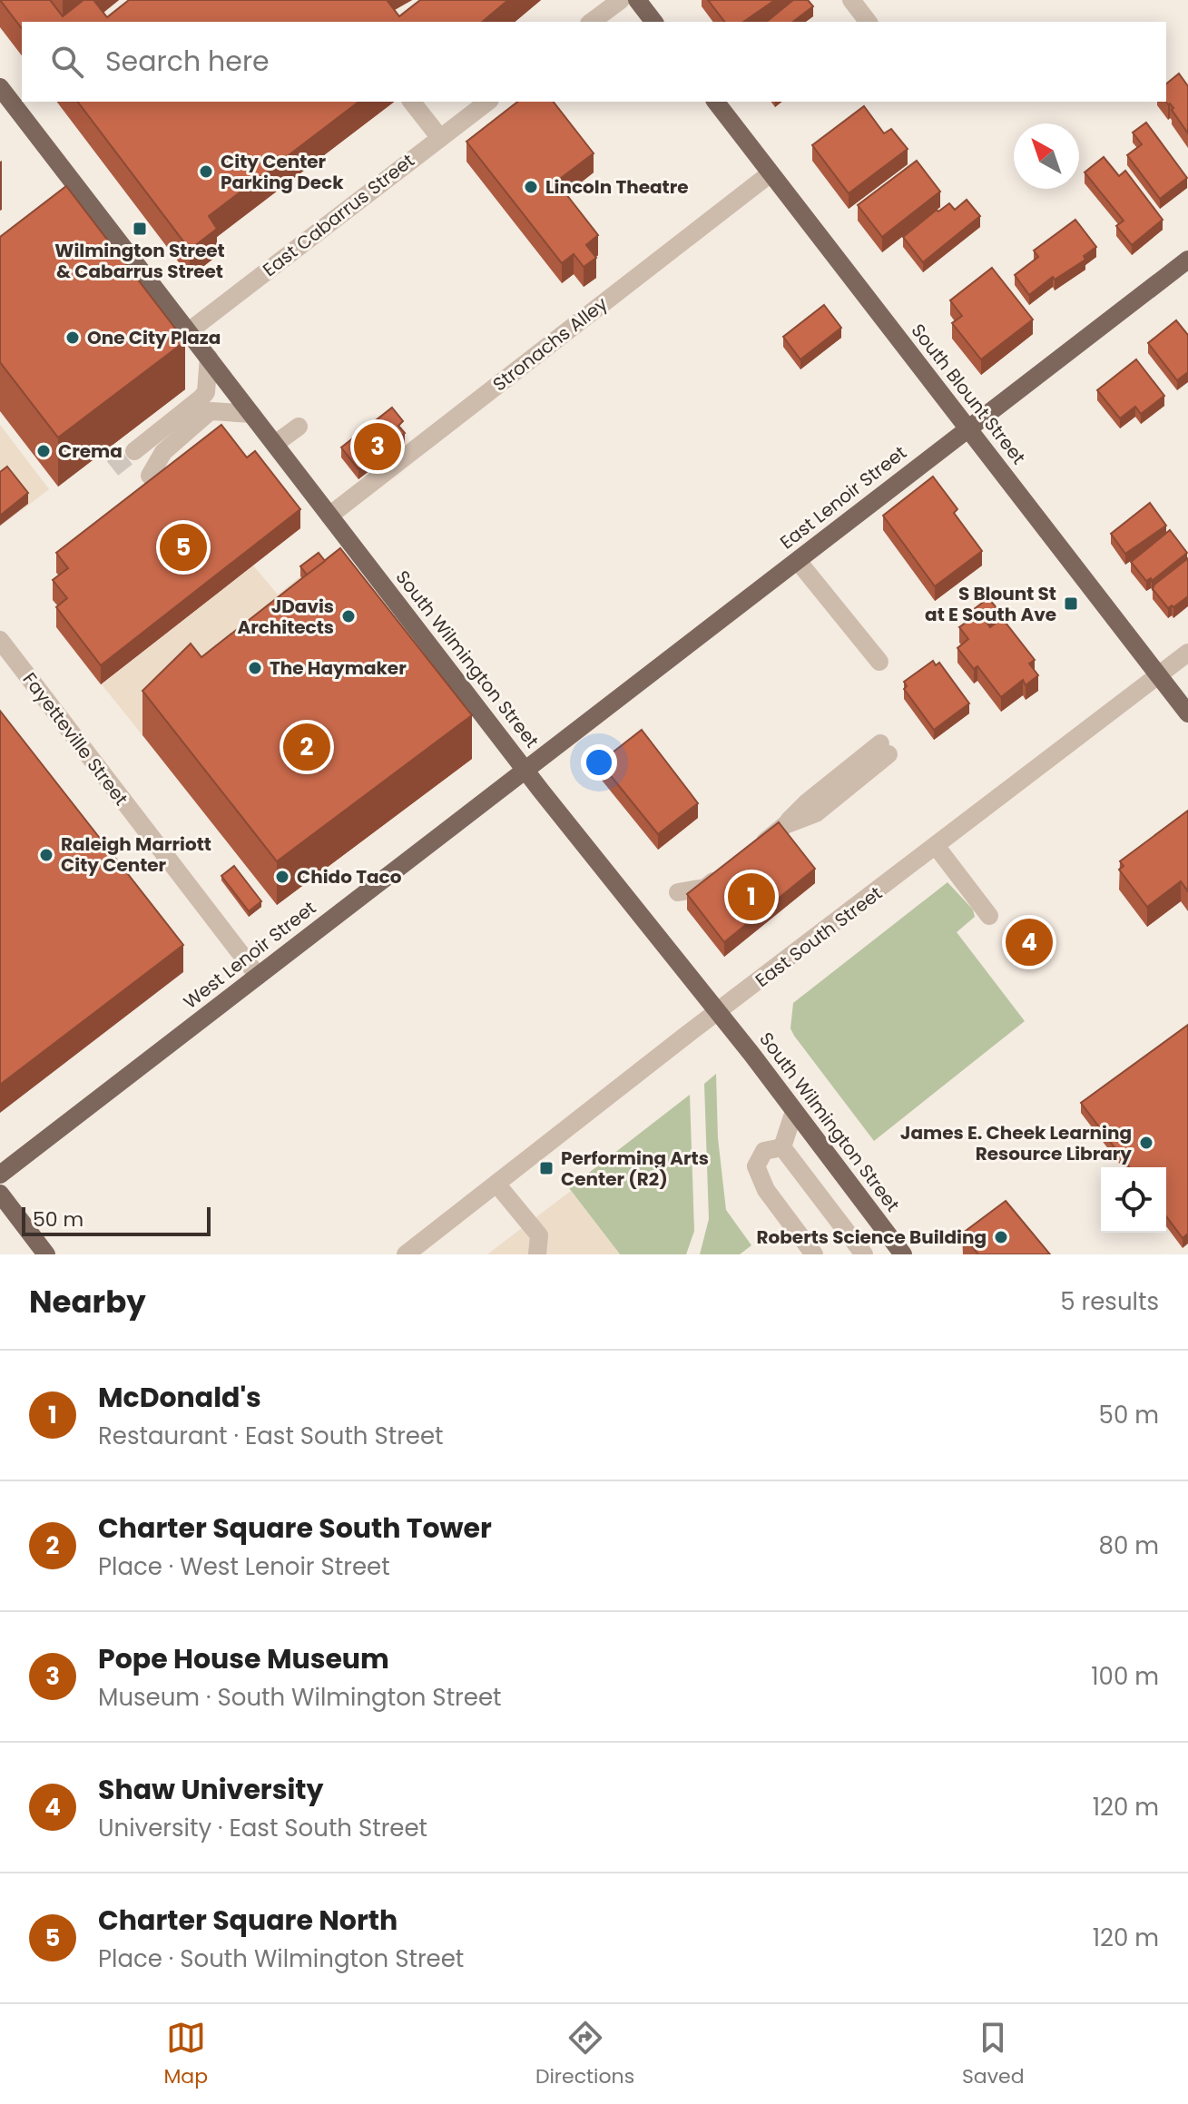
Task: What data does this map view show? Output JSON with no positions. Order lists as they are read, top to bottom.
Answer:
{
  "streets": {
    "main road": [
      "South Blount Street",
      "East Lenoir Street",
      "South Wilmington Street",
      "West Lenoir Street"
    ],
    "street": [
      "East Cabarrus Street",
      "Stronachs Alley",
      "Fayetteville Street",
      "East South Street"
    ]
  },
  "crossings": [
    ["East Cabarrus Street", "South Wilmington Street"],
    ["Stronachs Alley", "South Blount Street"],
    ["Stronachs Alley", "South Wilmington Street"],
    ["South Blount Street", "East Lenoir Street"],
    ["South Blount Street", "East South Street"],
    ["East Lenoir Street", "South Wilmington Street"],
    ["East Lenoir Street", "West Lenoir Street"],
    ["South Wilmington Street", "East South Street"],
    ["South Wilmington Street", "West Lenoir Street"],
    ["Fayetteville Street", "West Lenoir Street"]
  ],
  "places": {
    "other": [
      "City Center Parking Deck",
      "Lincoln Theatre",
      "One City Plaza",
      "Crema",
      "JDavis Architects",
      "The Haymaker",
      "Raleigh Marriott City Center",
      "Chido Taco",
      "James E. Cheek Learning Resource Library",
      "Roberts Science Building"
    ],
    "transit": ["Wilmington Street & Cabarrus Street", "S Blount St at E South Ave", "Performing Arts Center (R2)"]
  },
  "scale_bar": "50 m",
  "north": "top left",
  "page": {
    "search": "Search here",
    "pins": [
      "3",
      "5",
      "2",
      "1",
      "4"
    ],
    "scale": "50 m",
    "heading": ["Nearby", "5 results"],
    "list": [
      {
        "mark": "1",
        "name": "McDonald's",
        "note": "Restaurant · East South Street",
        "value": "50 m"
      },
      {
        "mark": "2",
        "name": "Charter Square South Tower",
        "note": "Place · West Lenoir Street",
        "value": "80 m"
      },
      {
        "mark": "3",
        "name": "Pope House Museum",
        "note": "Museum · South Wilmington Street",
        "value": "100 m"
      },
      {
        "mark": "4",
        "name": "Shaw University",
        "note": "University · East South Street",
        "value": "120 m"
      },
      {
        "mark": "5",
        "name": "Charter Square North",
        "note": "Place · South Wilmington Street",
        "value": "120 m"
      }
    ],
    "nav": ["Map", "Directions", "Saved"]
  }
}
